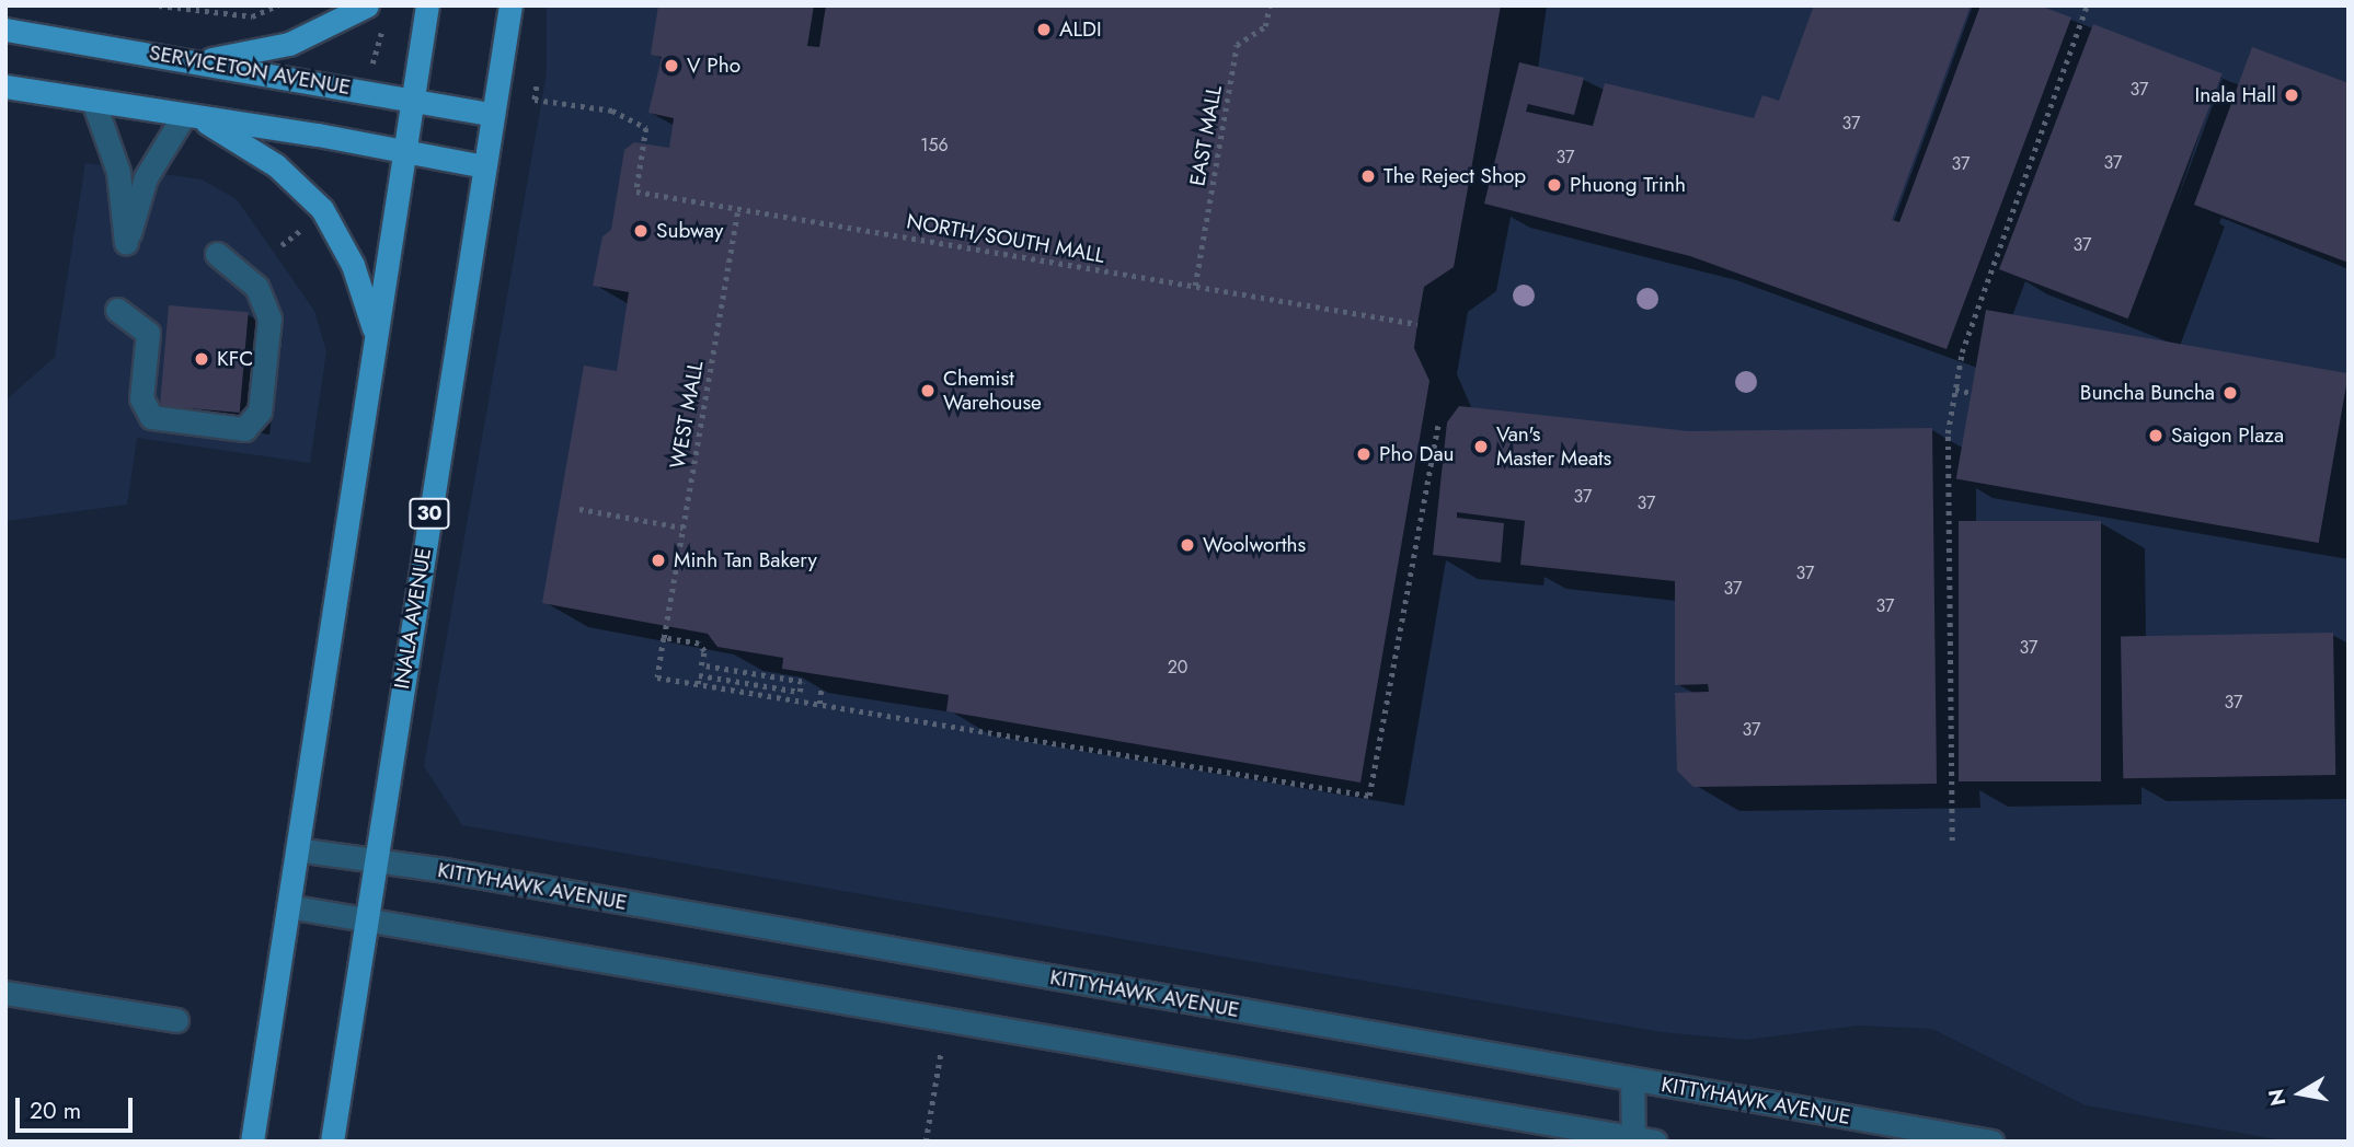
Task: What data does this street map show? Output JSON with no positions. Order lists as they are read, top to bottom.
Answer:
{
  "streets": {
    "main road": ["SERVICETON AVENUE", "30", "INALA AVENUE"],
    "street": ["KITTYHAWK AVENUE"],
    "path": ["EAST MALL", "NORTH/SOUTH MALL", "WEST MALL"]
  },
  "crossings": [
    ["SERVICETON AVENUE", "INALA AVENUE"],
    ["EAST MALL", "NORTH/SOUTH MALL"],
    ["NORTH/SOUTH MALL", "WEST MALL"],
    ["INALA AVENUE", "KITTYHAWK AVENUE"]
  ],
  "places": [
    "ALDI",
    "V Pho",
    "Inala Hall",
    "The Reject Shop",
    "Phuong Trinh",
    "Subway",
    "KFC",
    "Chemist Warehouse",
    "Buncha Buncha",
    "Saigon Plaza",
    "Van's Master Meats",
    "Pho Dau",
    "Woolworths",
    "Minh Tan Bakery"
  ],
  "house_numbers": [
    "37",
    "37",
    "156",
    "37",
    "37",
    "37",
    "37",
    "37",
    "37",
    "37",
    "37",
    "37",
    "37",
    "20",
    "37",
    "37"
  ],
  "scale_bar": "20 m",
  "north": "left"
}
